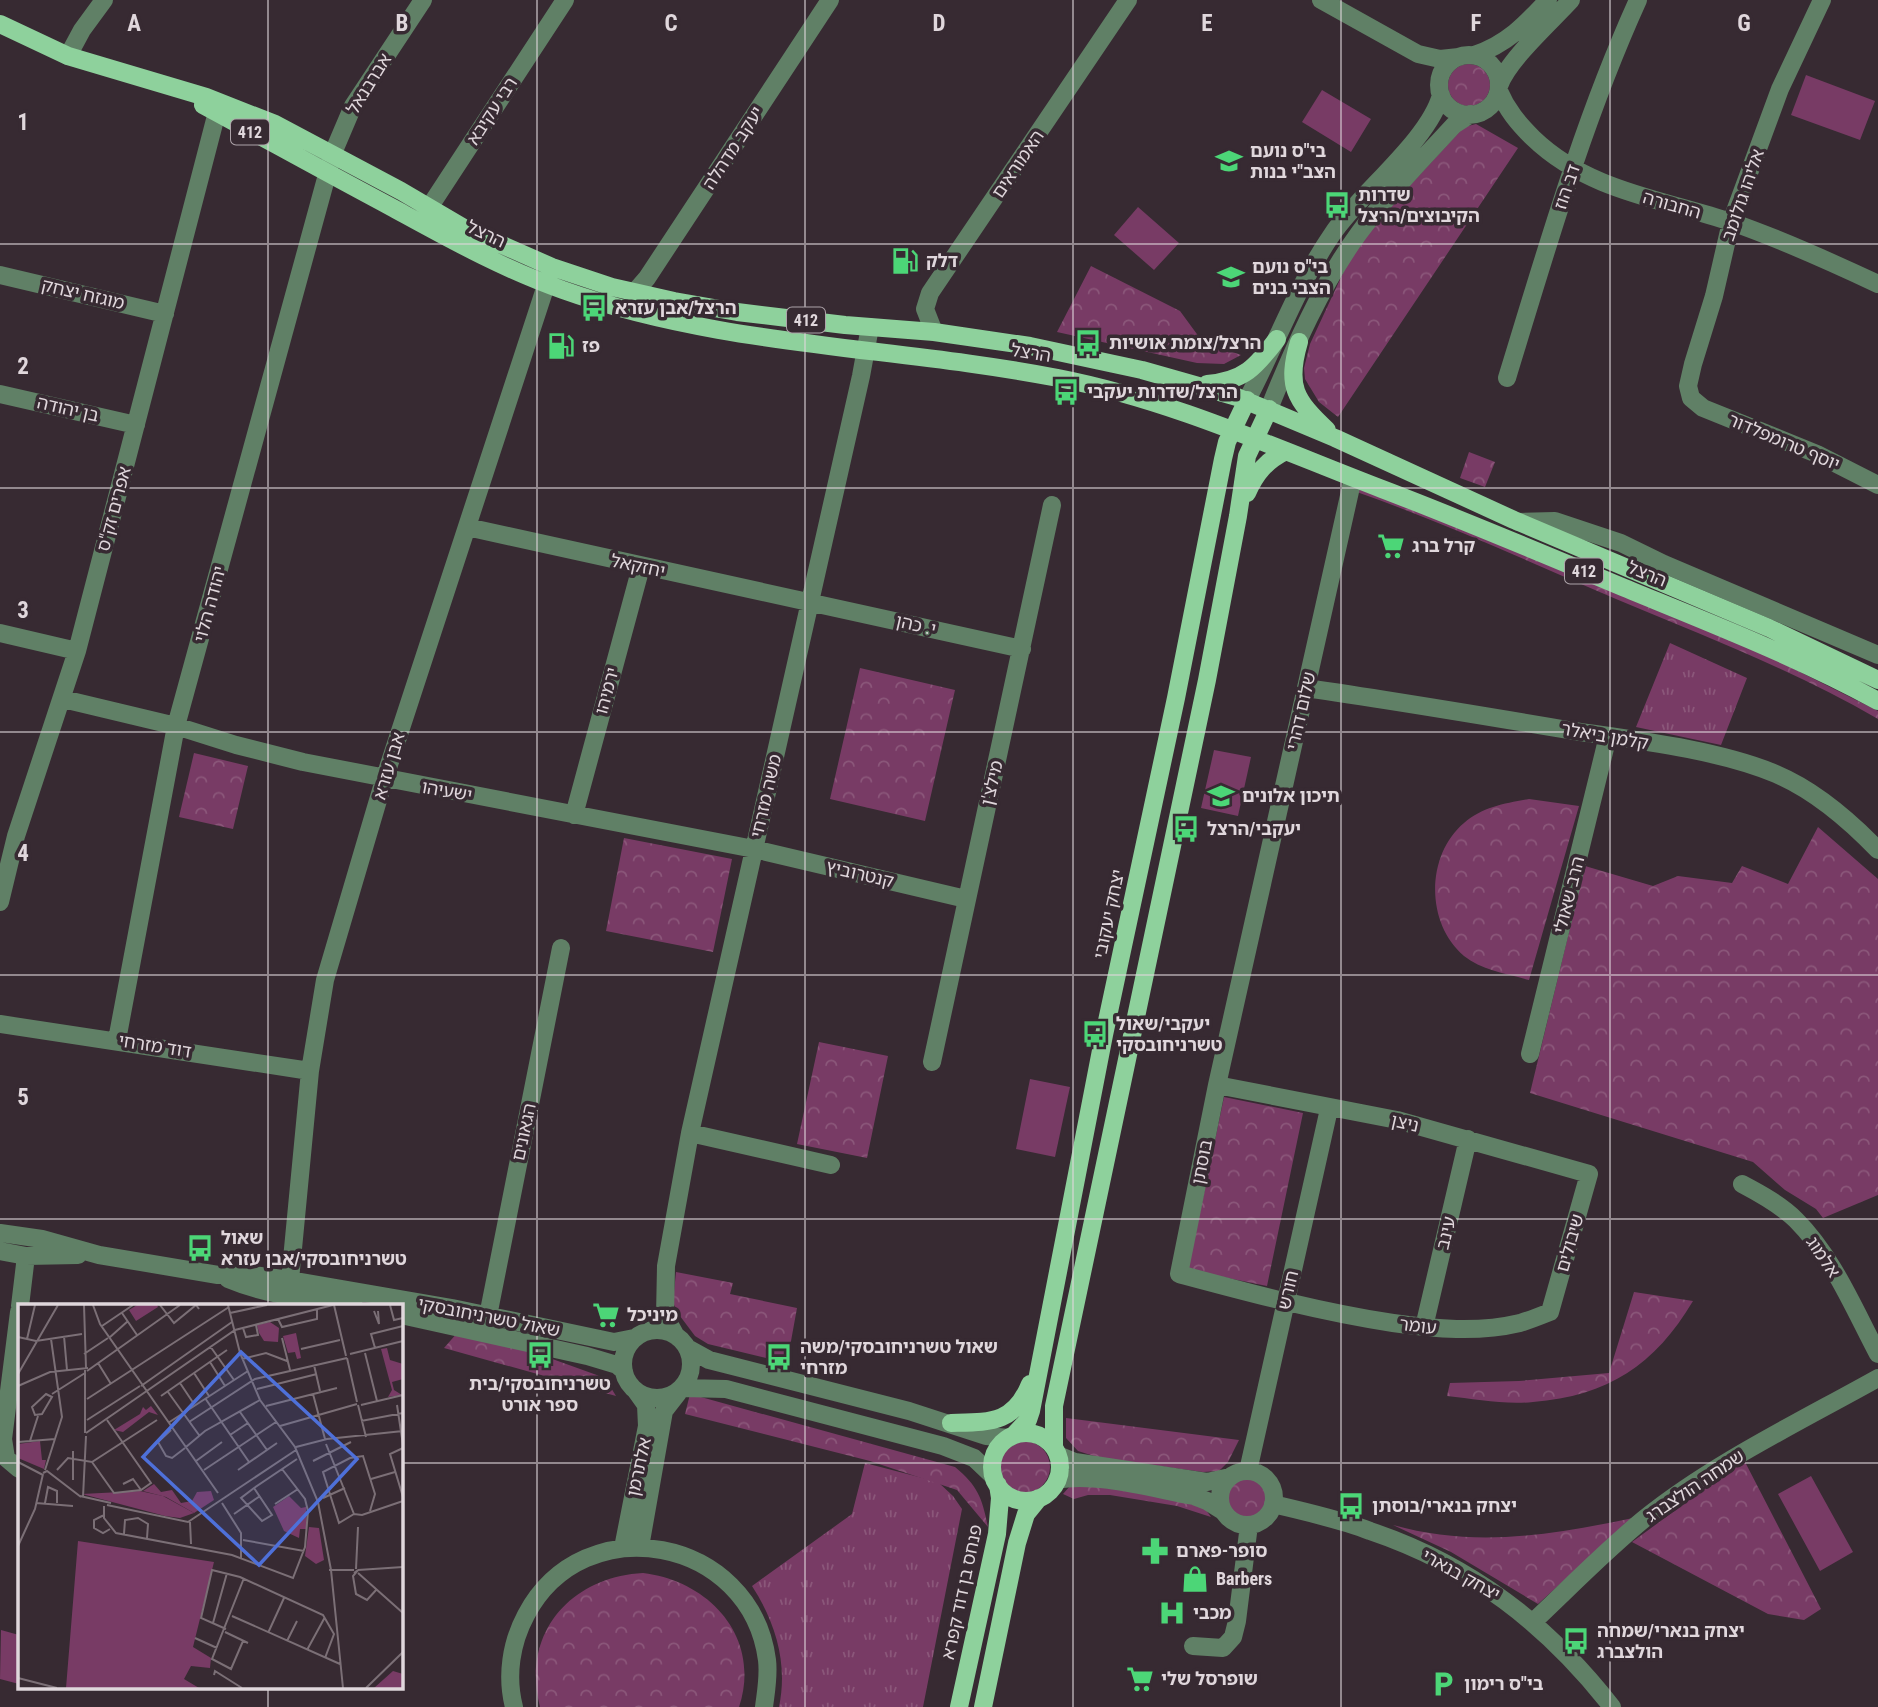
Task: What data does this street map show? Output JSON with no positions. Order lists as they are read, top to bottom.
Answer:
{
  "streets": {
    "main road": [
      "412",
      "הרצל",
      "יצחק יעקובי",
      "פנחס בן דוד קפרא"
    ],
    "street": [
      "אברבנאל",
      "רבי עקיבא",
      "יעקב מדהלה",
      "האמוראים",
      "דב הוז",
      "אליהו גולומב",
      "החבורה",
      "מוגזח יצחק",
      "בן יהודה",
      "יוסף טרומפלדור",
      "אפרים זק\"ס",
      "יחזקאל",
      "יהודה הלוי",
      "י. כהן",
      "ירמיהו",
      "שלום דהרי",
      "קלמן ביאלר",
      "אבן עזרא",
      "מילצ'ן",
      "ישעיהו",
      "משה מזרחי",
      "קנטרוביץ",
      "הרב שאולי",
      "דוד מזרחי",
      "ניצן",
      "הגאונים",
      "בוסתן",
      "עינב",
      "שיבולים",
      "אלמוג",
      "חורש",
      "שאול טשרניחובסקי",
      "עומר",
      "אלתרמן",
      "שמחה הולצברג",
      "יצחק בנארי"
    ]
  },
  "crossings": [
    ["אברבנאל", "הרצל"],
    ["אברבנאל", "יהודה הלוי"],
    ["רבי עקיבא", "הרצל"],
    ["יעקב מדהלה", "הרצל"],
    ["האמוראים", "הרצל"],
    ["דב הוז", "החבורה"],
    ["אליהו גולומב", "החבורה"],
    ["אליהו גולומב", "יוסף טרומפלדור"],
    ["הרצל", "אפרים זק\"ס"],
    ["הרצל", "יהודה הלוי"],
    ["הרצל", "שלום דהרי"],
    ["הרצל", "אבן עזרא"],
    ["הרצל", "משה מזרחי"],
    ["הרצל", "יצחק יעקובי"],
    ["מוגזח יצחק", "אפרים זק\"ס"],
    ["בן יהודה", "אפרים זק\"ס"],
    ["אפרים זק\"ס", "ישעיהו"],
    ["יחזקאל", "י. כהן"],
    ["יחזקאל", "ירמיהו"],
    ["יחזקאל", "אבן עזרא"],
    ["יחזקאל", "משה מזרחי"],
    ["יהודה הלוי", "ישעיהו"],
    ["יהודה הלוי", "דוד מזרחי"],
    ["י. כהן", "מילצ'ן"],
    ["י. כהן", "משה מזרחי"],
    ["ירמיהו", "ישעיהו"],
    ["שלום דהרי", "קלמן ביאלר"],
    ["שלום דהרי", "בוסתן"],
    ["קלמן ביאלר", "הרב שאולי"],
    ["אבן עזרא", "ישעיהו"],
    ["אבן עזרא", "דוד מזרחי"],
    ["אבן עזרא", "שאול טשרניחובסקי"],
    ["מילצ'ן", "קנטרוביץ"],
    ["ישעיהו", "משה מזרחי"],
    ["ישעיהו", "קנטרוביץ"],
    ["משה מזרחי", "קנטרוביץ"],
    ["משה מזרחי", "שאול טשרניחובסקי"],
    ["משה מזרחי", "אלתרמן"],
    ["יצחק יעקובי", "פנחס בן דוד קפרא"],
    ["ניצן", "בוסתן"],
    ["ניצן", "עינב"],
    ["ניצן", "שיבולים"],
    ["ניצן", "חורש"],
    ["הגאונים", "שאול טשרניחובסקי"],
    ["בוסתן", "חורש"],
    ["בוסתן", "עומר"],
    ["עינב", "עומר"],
    ["שיבולים", "עומר"],
    ["חורש", "עומר"],
    ["חורש", "יצחק בנארי"],
    ["שאול טשרניחובסקי", "אלתרמן"],
    ["שמחה הולצברג", "יצחק בנארי"]
  ],
  "places": {
    "school or university": ["בי\"ס נועם הצב\"י בנות", "בי\"ס נועם הצבי בנים", "תיכון אלונים"],
    "bus stop": [
      "שדרות הקיבוצים/הרצל",
      "הרצל/אבן עזרא",
      "הרצל/צומת אושיות",
      "הרצל/שדרות יעקבי",
      "יעקבי/הרצל",
      "יעקבי/שאול טשרניחובסקי",
      "שאול טשרניחובסקי/אבן עזרא",
      "טשרניחובסקי/בית ספר אורט",
      "שאול טשרניחובסקי/משה מזרחי",
      "יצחק בנארי/בוסתן",
      "יצחק בנארי/שמחה הולצברג"
    ],
    "fuel station": ["דלק", "פז"],
    "supermarket": ["קרל ברג", "מיניכל", "שופרסל שלי"],
    "pharmacy": ["סופר-פארם"],
    "shop": ["Barbers"],
    "hospital": ["מכבי"],
    "parking": ["בי\"ס רימון"]
  },
  "grid": {
    "columns": [
      "A",
      "B",
      "C",
      "D",
      "E",
      "F",
      "G"
    ],
    "rows": [
      "1",
      "2",
      "3",
      "4",
      "5"
    ]
  }
}
